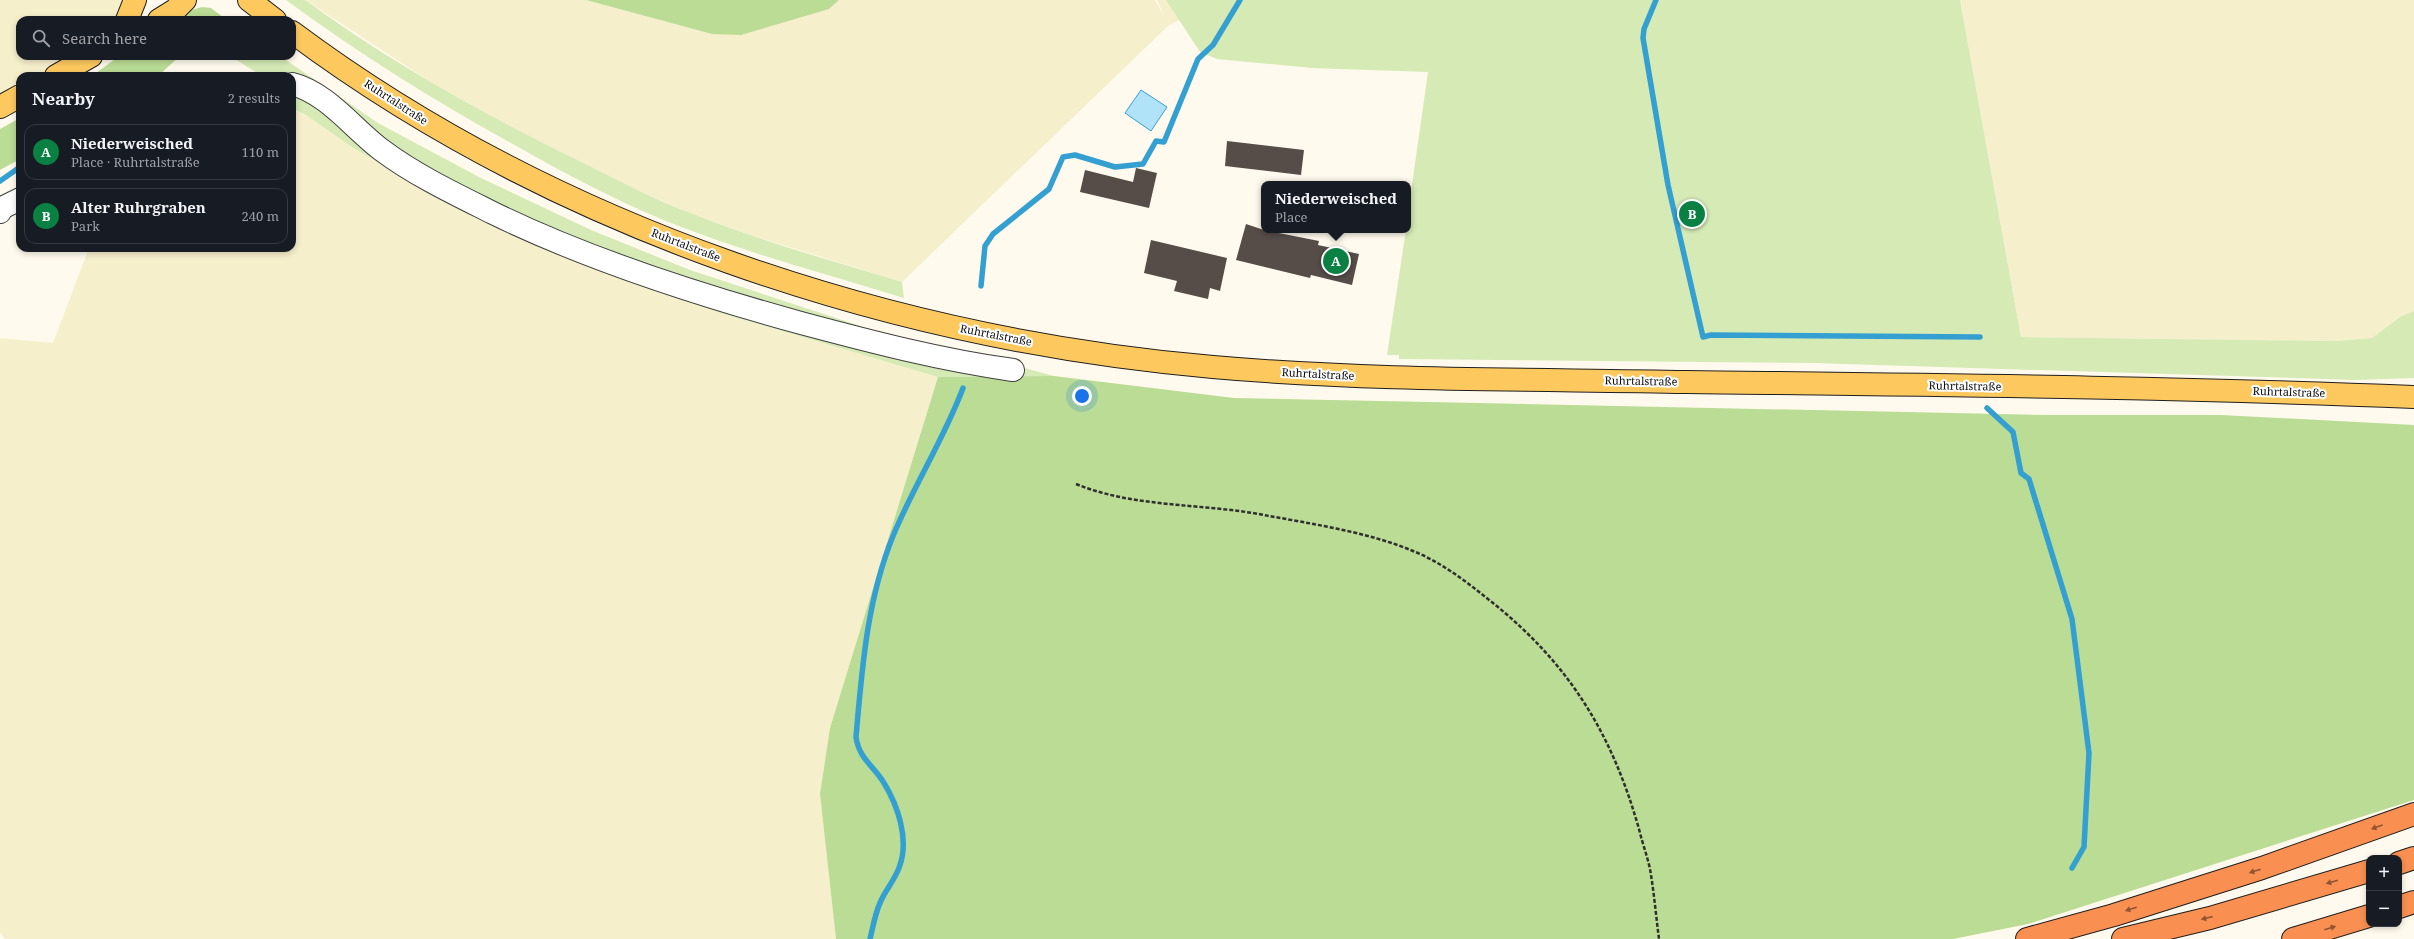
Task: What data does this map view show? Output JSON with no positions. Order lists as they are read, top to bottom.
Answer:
{
  "streets": {
    "main road": ["Ruhrtalstraße"]
  },
  "page": {
    "search": "Search here",
    "heading": ["Nearby", "2 results"],
    "list": [
      {
        "mark": "A",
        "name": "Niederweisched",
        "note": "Place · Ruhrtalstraße",
        "value": "110 m"
      },
      {
        "mark": "B",
        "name": "Alter Ruhrgraben",
        "note": "Park",
        "value": "240 m"
      }
    ],
    "popup": ["Niederweisched", "Place"],
    "pins": ["B", "A"],
    "map_buttons": ["+", "−"]
  }
}
